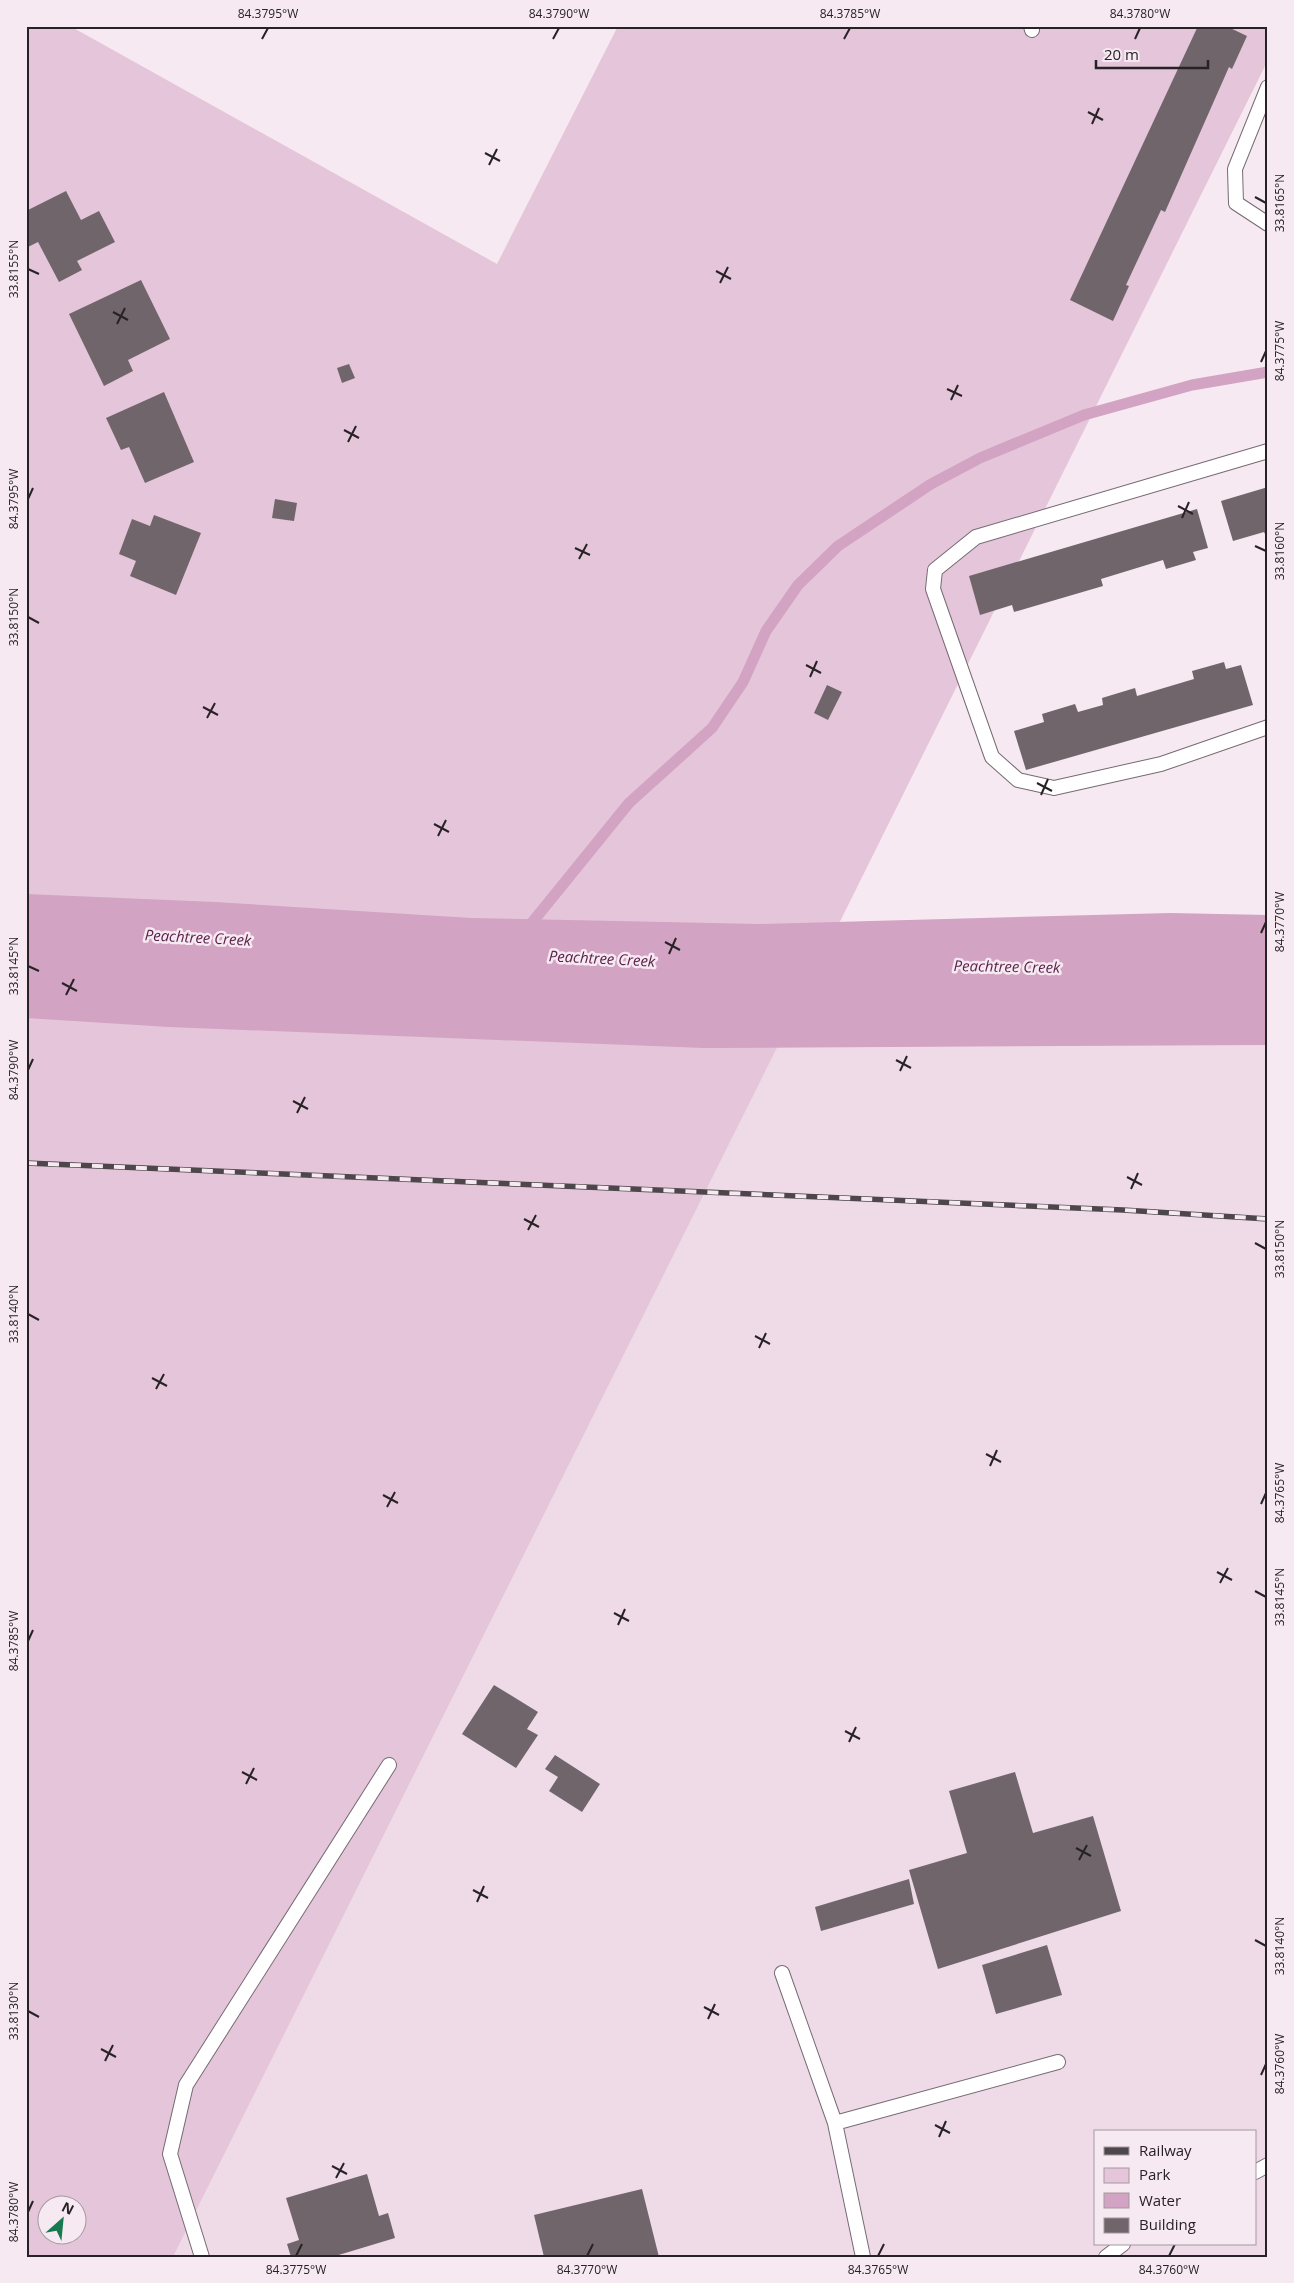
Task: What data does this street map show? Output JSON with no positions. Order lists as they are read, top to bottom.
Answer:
{
  "water": ["Peachtree Creek"],
  "legend": [
    "Railway",
    "Park",
    "Water",
    "Building"
  ],
  "scale_bar": "20 m",
  "north": "top right",
  "coordinates": [
    "84.3795°W",
    "84.3790°W",
    "84.3785°W",
    "84.3780°W",
    "33.8165°N",
    "33.8155°N",
    "84.3775°W",
    "33.8160°N",
    "33.8150°N",
    "84.3770°W",
    "33.8145°N",
    "33.8140°N",
    "84.3765°W",
    "33.8130°N",
    "84.3760°W"
  ]
}
